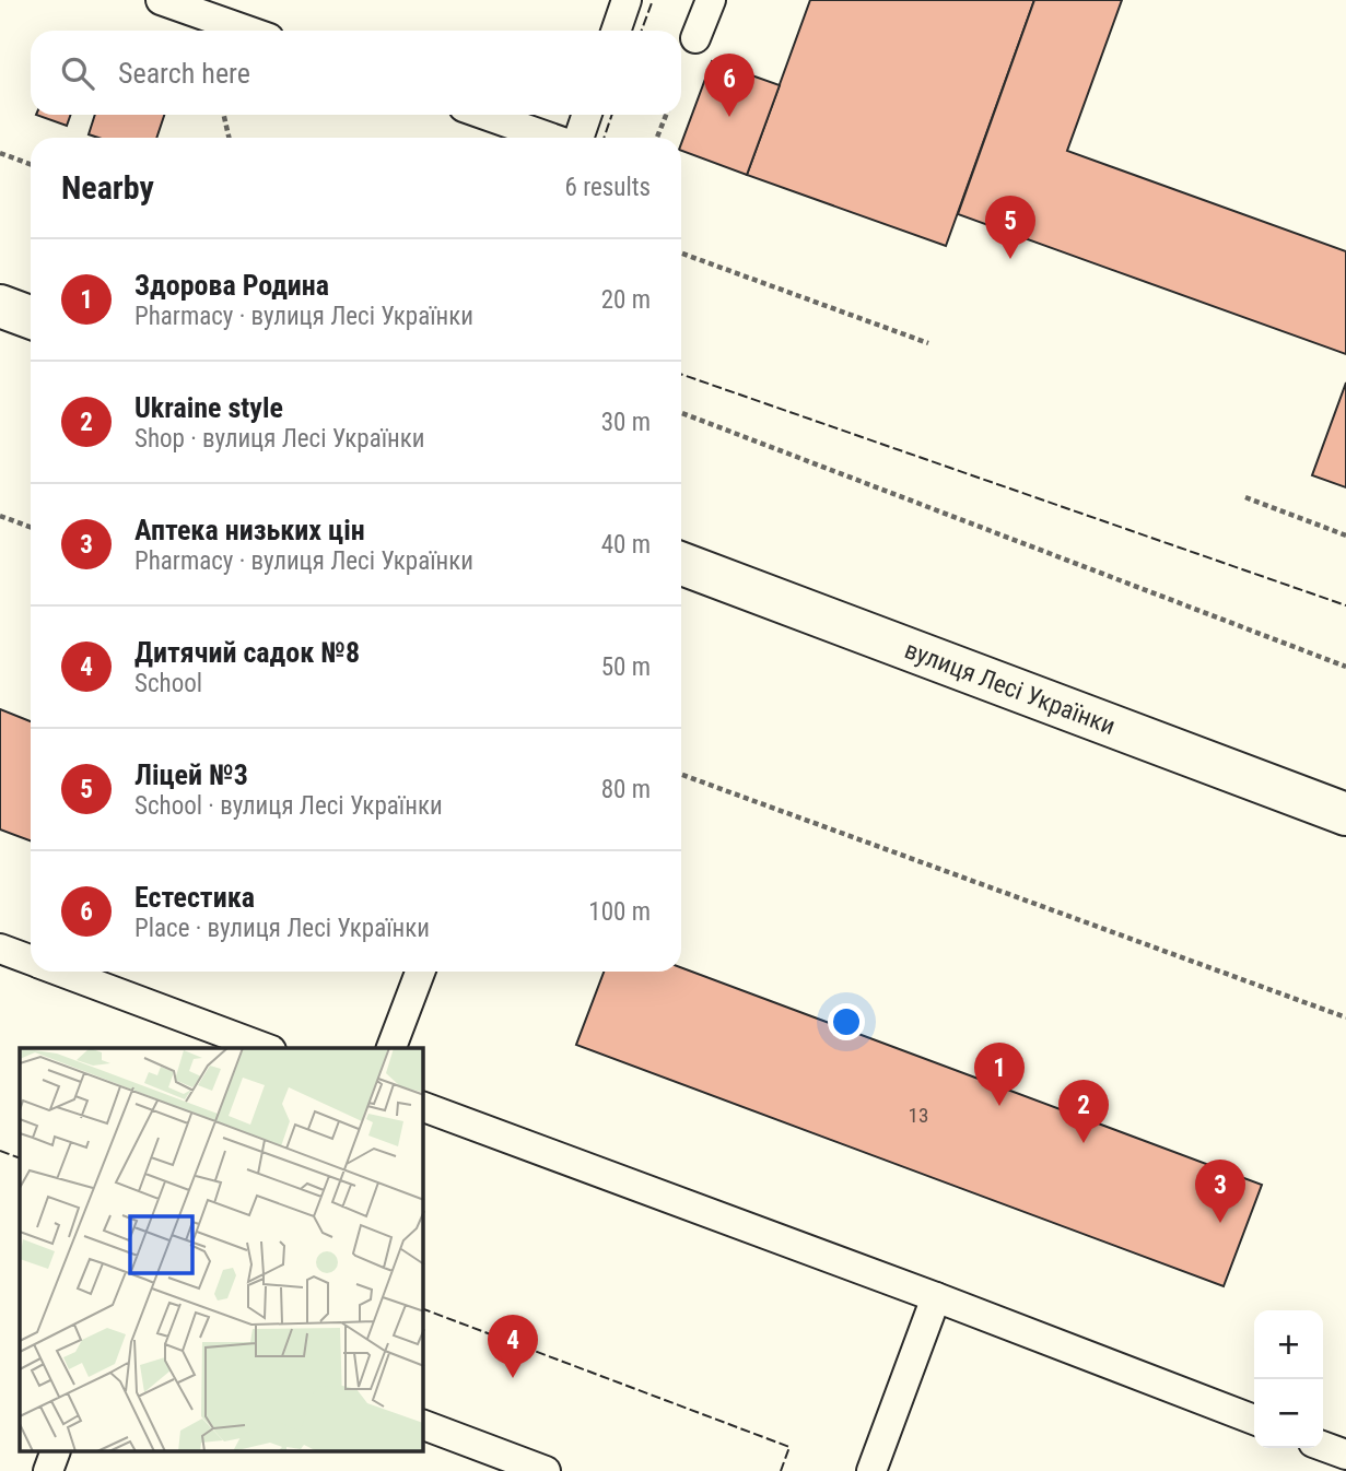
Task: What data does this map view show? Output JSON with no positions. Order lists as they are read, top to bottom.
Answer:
{
  "streets": {
    "main road": ["вулиця Лесі Українки"]
  },
  "house_numbers": ["13"],
  "page": {
    "search": "Search here",
    "pins": [
      "6",
      "5",
      "1",
      "2",
      "3",
      "4"
    ],
    "heading": ["Nearby", "6 results"],
    "list": [
      {
        "mark": "1",
        "name": "Здорова Родина",
        "note": "Pharmacy · вулиця Лесі Українки",
        "value": "20 m"
      },
      {
        "mark": "2",
        "name": "Ukraine style",
        "note": "Shop · вулиця Лесі Українки",
        "value": "30 m"
      },
      {
        "mark": "3",
        "name": "Аптека низьких цін",
        "note": "Pharmacy · вулиця Лесі Українки",
        "value": "40 m"
      },
      {
        "mark": "4",
        "name": "Дитячий садок №8",
        "note": "School",
        "value": "50 m"
      },
      {
        "mark": "5",
        "name": "Ліцей №3",
        "note": "School · вулиця Лесі Українки",
        "value": "80 m"
      },
      {
        "mark": "6",
        "name": "Естестика",
        "note": "Place · вулиця Лесі Українки",
        "value": "100 m"
      }
    ],
    "map_buttons": ["+", "−"]
  }
}
